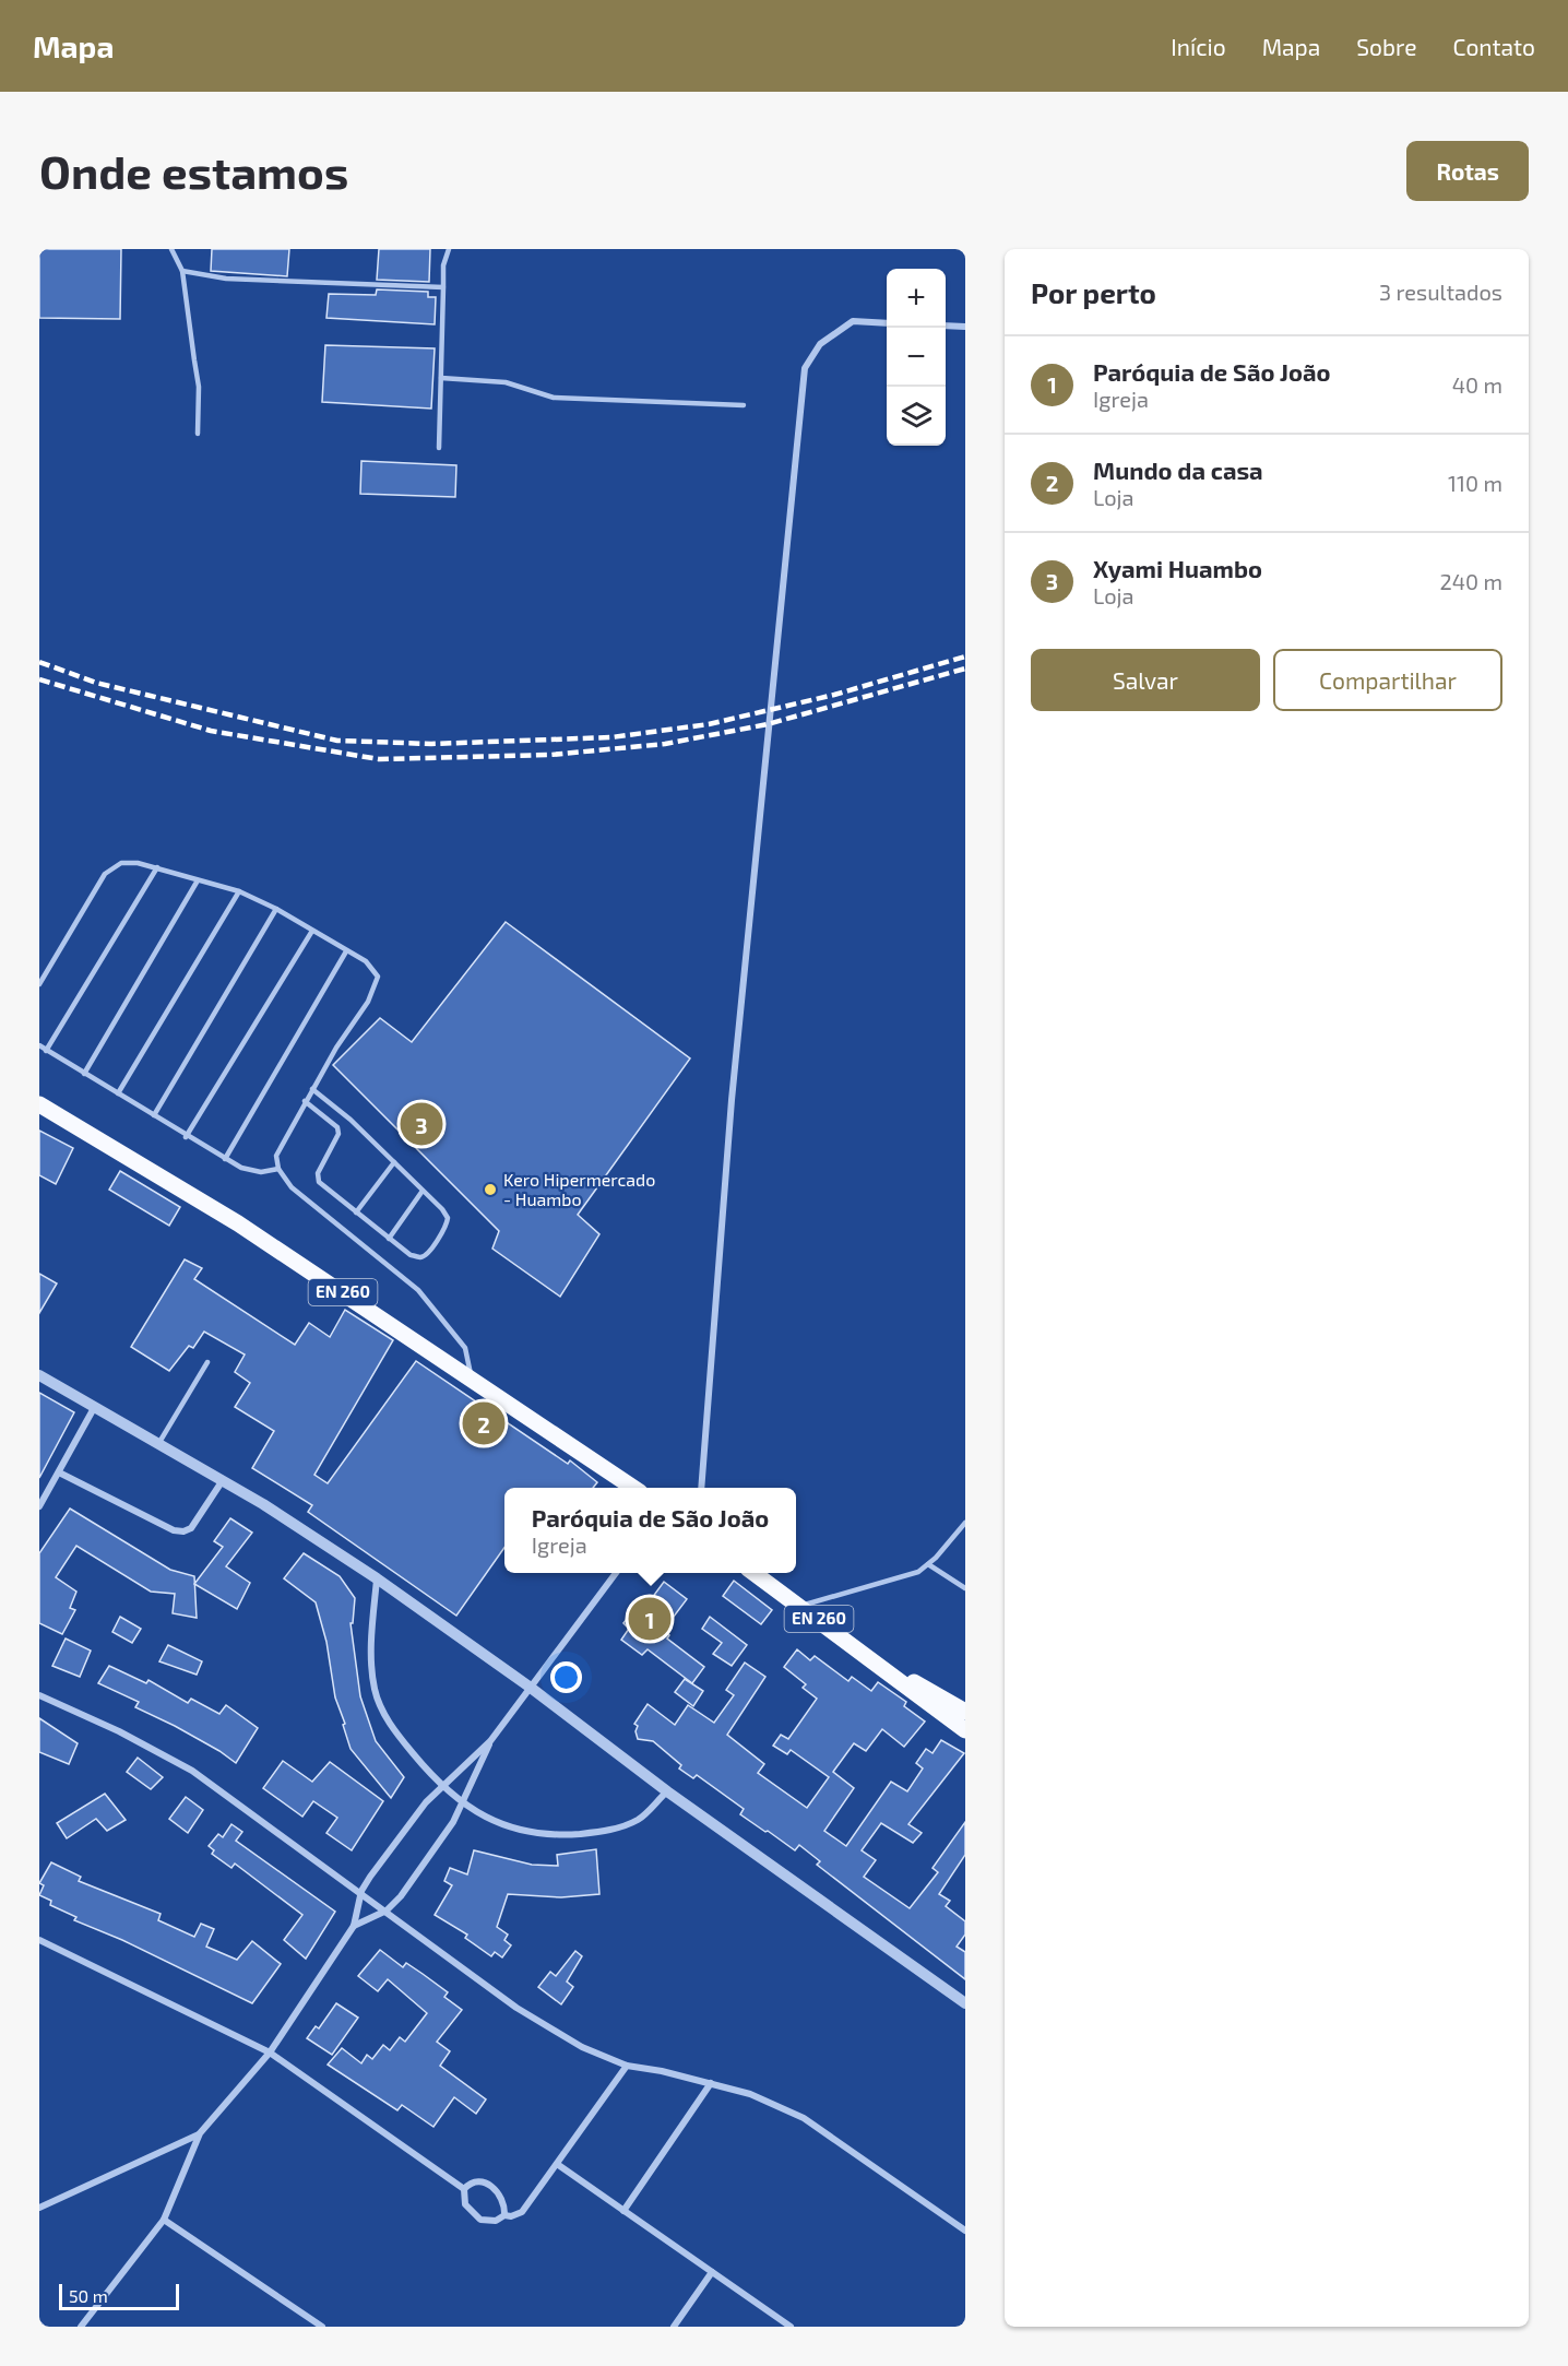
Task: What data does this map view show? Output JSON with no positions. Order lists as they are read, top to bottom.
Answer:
{
  "streets": {
    "main road": ["EN 260"]
  },
  "places": ["Kero Hipermercado - Huambo"],
  "scale_bar": "50 m",
  "page": {
    "header": "Mapa",
    "nav": [
      "Início",
      "Mapa",
      "Sobre",
      "Contato"
    ],
    "buttons": [
      "Rotas",
      ["Salvar", "Compartilhar"]
    ],
    "title": "Onde estamos",
    "heading": ["Por perto", "3 resultados"],
    "map_buttons": ["+", "−"],
    "list": [
      {
        "mark": "1",
        "name": "Paróquia de São João",
        "note": "Igreja",
        "value": "40 m"
      },
      {
        "mark": "2",
        "name": "Mundo da casa",
        "note": "Loja",
        "value": "110 m"
      },
      {
        "mark": "3",
        "name": "Xyami Huambo",
        "note": "Loja",
        "value": "240 m"
      }
    ],
    "pins": ["3", "2", "1"],
    "popup": ["Paróquia de São João", "Igreja"],
    "scale": "50 m"
  }
}
